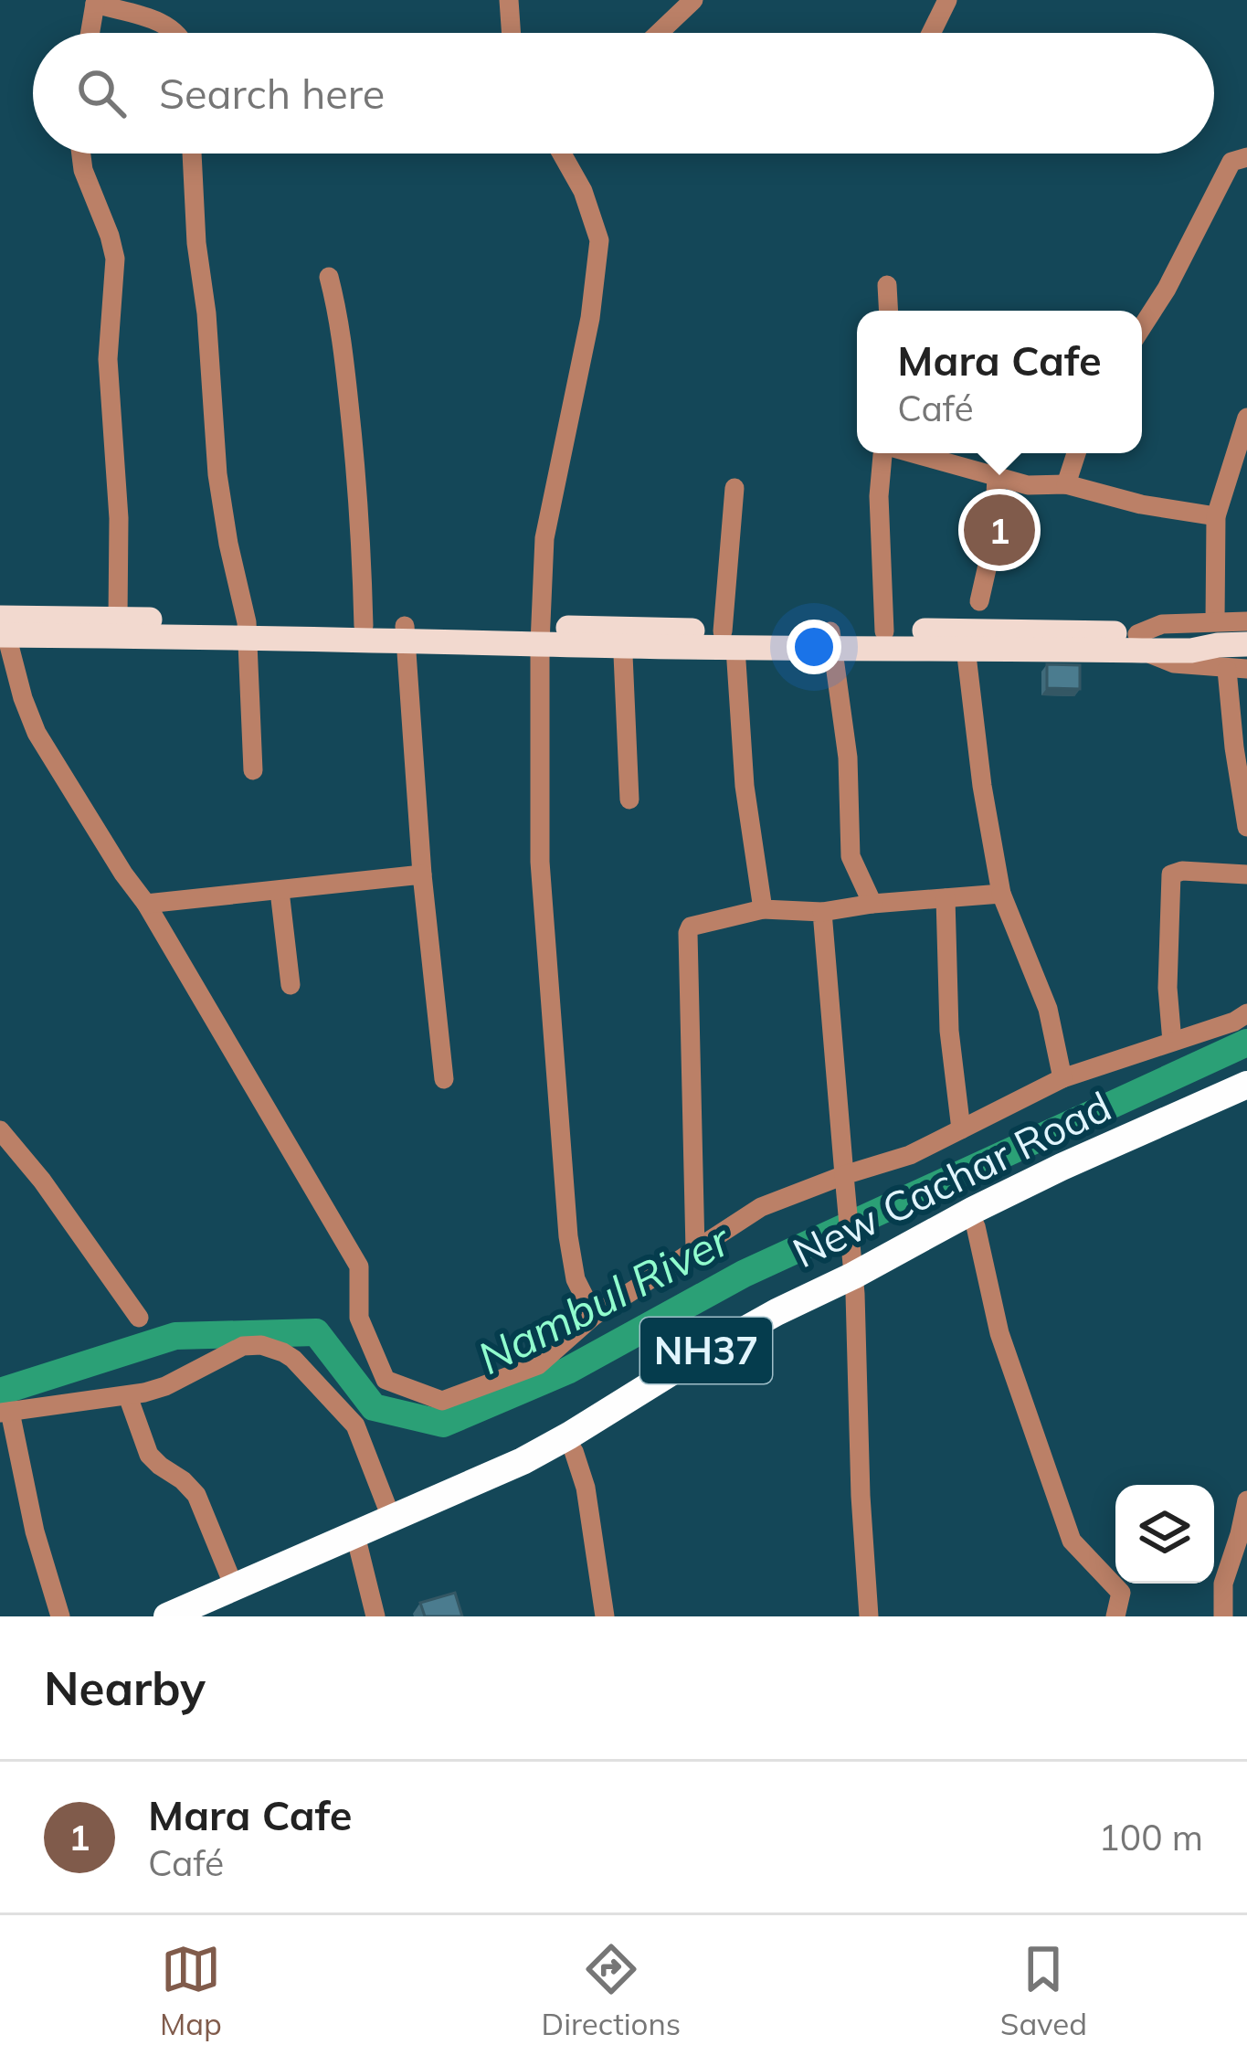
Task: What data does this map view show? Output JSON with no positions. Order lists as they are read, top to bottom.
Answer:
{
  "streets": {
    "highway": ["New Cachar Road", "NH37"]
  },
  "water": ["Nambul River"],
  "page": {
    "search": "Search here",
    "popup": ["Mara Cafe", "Café"],
    "pins": "1",
    "heading": "Nearby",
    "list": [
      {
        "mark": "1",
        "name": "Mara Cafe",
        "note": "Café",
        "value": "100 m"
      }
    ],
    "nav": ["Map", "Directions", "Saved"]
  }
}
